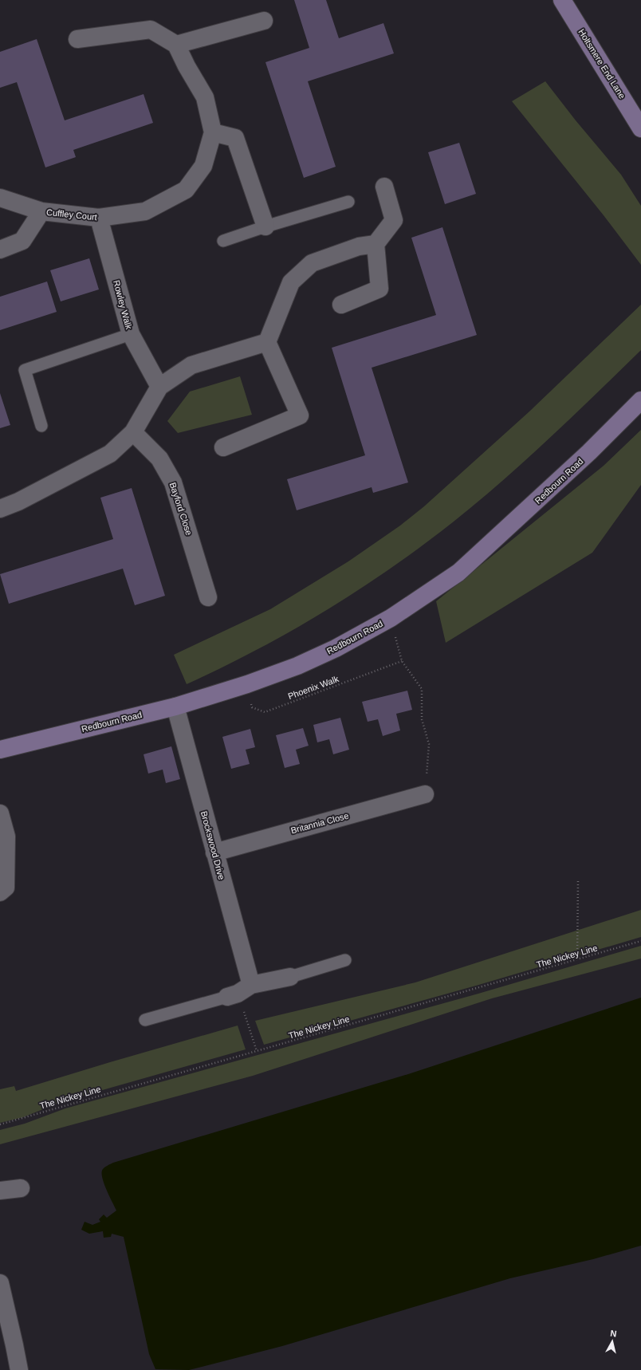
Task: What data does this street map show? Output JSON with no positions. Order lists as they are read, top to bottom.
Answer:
{
  "streets": {
    "main road": ["Holtsmere End Lane", "Redbourn Road"],
    "street": [
      "Cuffley Court",
      "Rowley Walk",
      "Bayford Close",
      "Britannia Close",
      "Brockswood Drive"
    ],
    "path": ["Phoenix Walk", "The Nickey Line"]
  },
  "crossings": [
    ["Cuffley Court", "Rowley Walk"],
    ["Redbourn Road", "Phoenix Walk"],
    ["Redbourn Road", "Brockswood Drive"],
    ["Britannia Close", "Brockswood Drive"]
  ],
  "north": "top"
}
